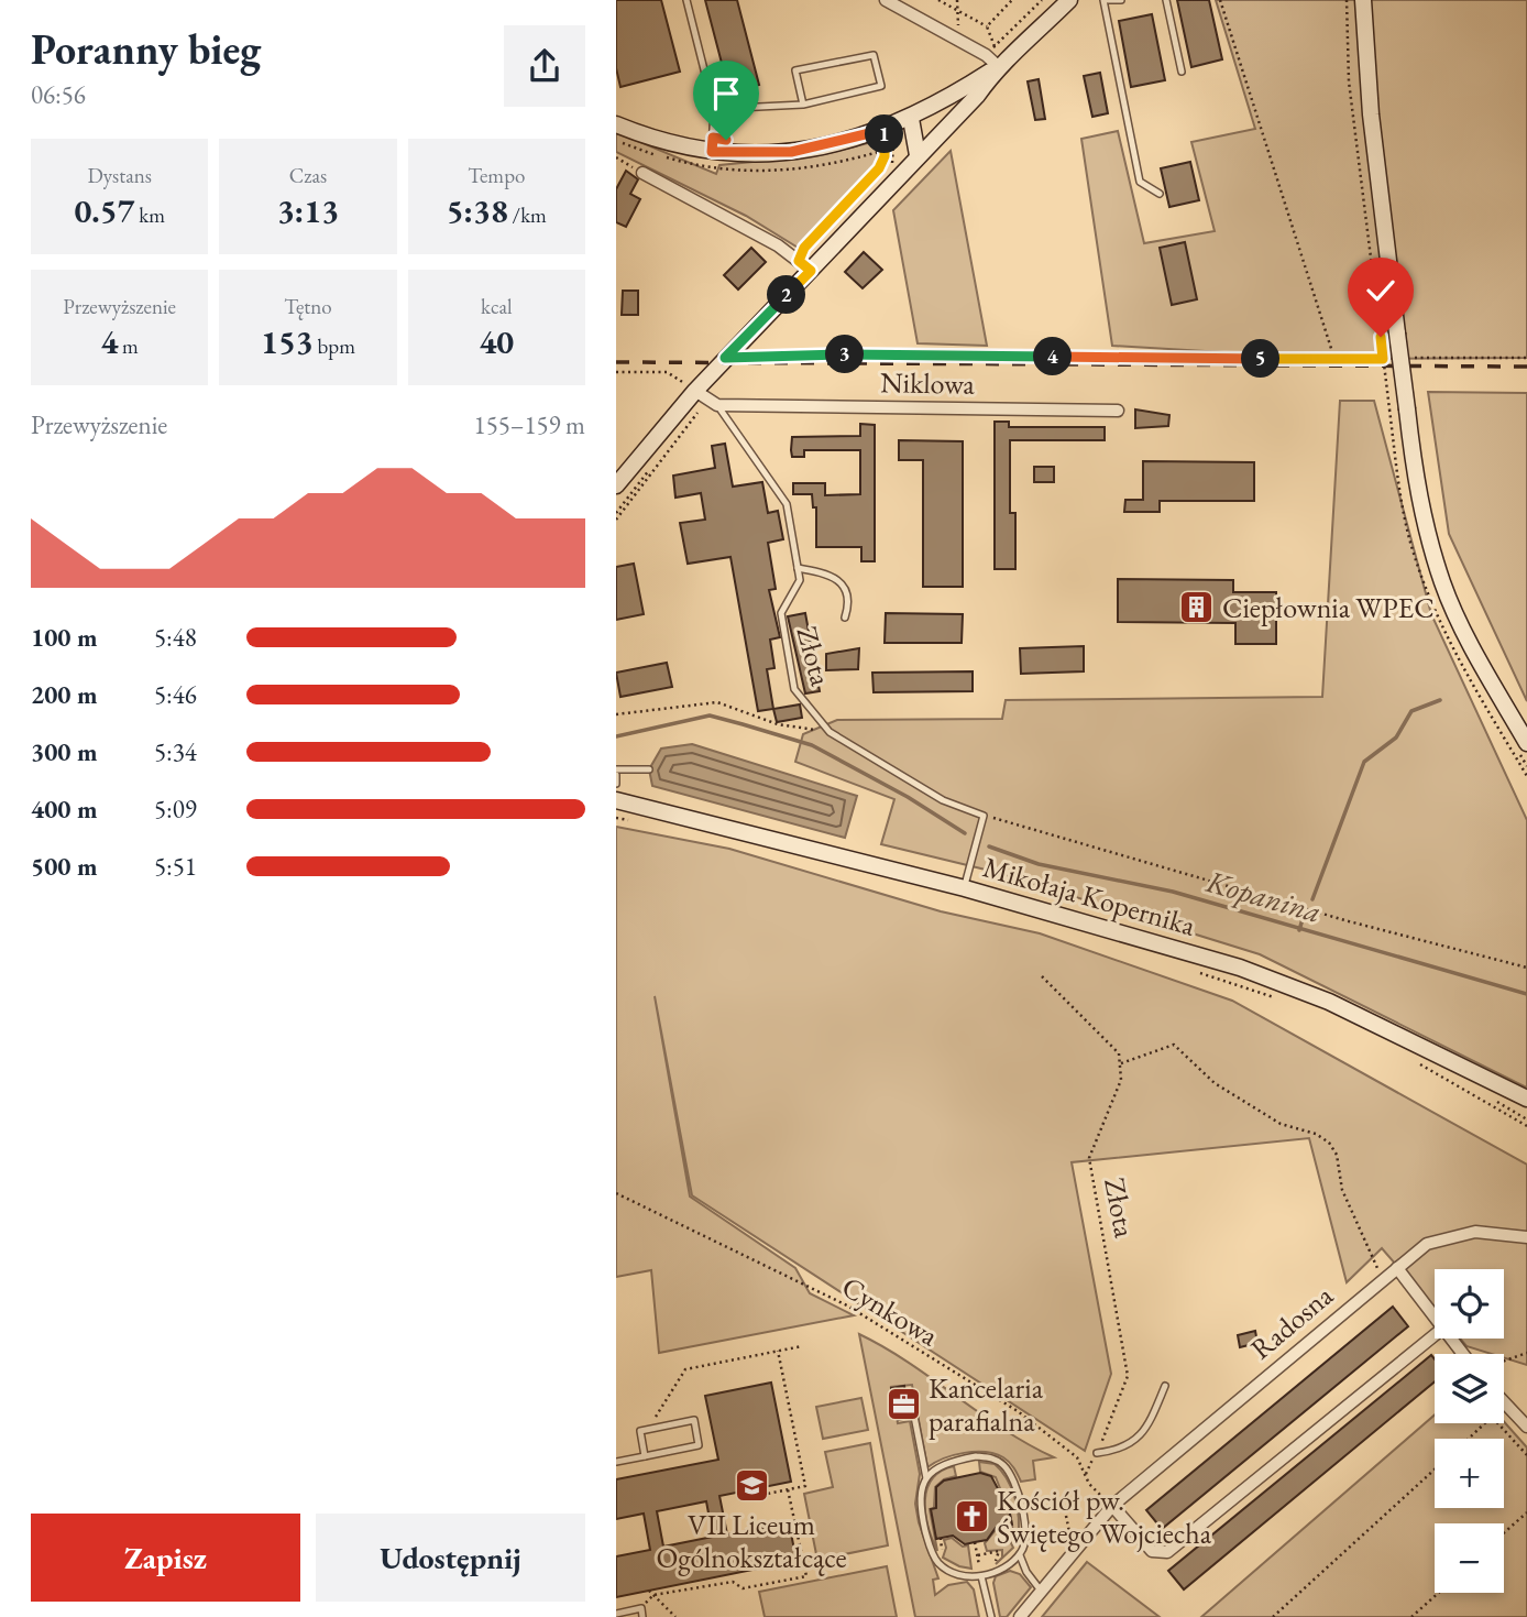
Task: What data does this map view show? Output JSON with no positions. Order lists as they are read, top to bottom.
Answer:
{
  "streets": {
    "street": ["Niklowa", "Mikołaja Kopernika", "Radosna"],
    "lane": ["Złota"],
    "path": ["Cynkowa"]
  },
  "crossings": [
    ["Niklowa", "Złota"],
    ["Złota", "Cynkowa"],
    ["Cynkowa", "Radosna"]
  ],
  "water": ["Kopanina"],
  "places": {
    "building": ["Ciepłownia WPEC"],
    "office": ["Kancelaria parafialna"],
    "school or university": ["VII Liceum Ogólnokształcące"],
    "church": ["Kościół pw. Świętego Wojciecha"]
  },
  "page": {
    "heading": ["Poranny bieg", "06:56"],
    "pins": [
      "1",
      "2",
      "3",
      "4",
      "5"
    ],
    "stats": [
      ["Dystans", "0.57 km"],
      ["Czas", "3:13"],
      ["Tempo", "5:38 /km"],
      ["Przewyższenie", "4 m"],
      ["Tętno", "153 bpm"],
      ["kcal", "40"]
    ],
    "chart": ["Przewyższenie", "155–159 m"],
    "list": [
      {
        "name": "100 m",
        "note": "5:48"
      },
      {
        "name": "200 m",
        "note": "5:46"
      },
      {
        "name": "300 m",
        "note": "5:34"
      },
      {
        "name": "400 m",
        "note": "5:09"
      },
      {
        "name": "500 m",
        "note": "5:51"
      }
    ],
    "map_buttons": ["+", "−"],
    "buttons": ["Zapisz", "Udostępnij"]
  }
}
